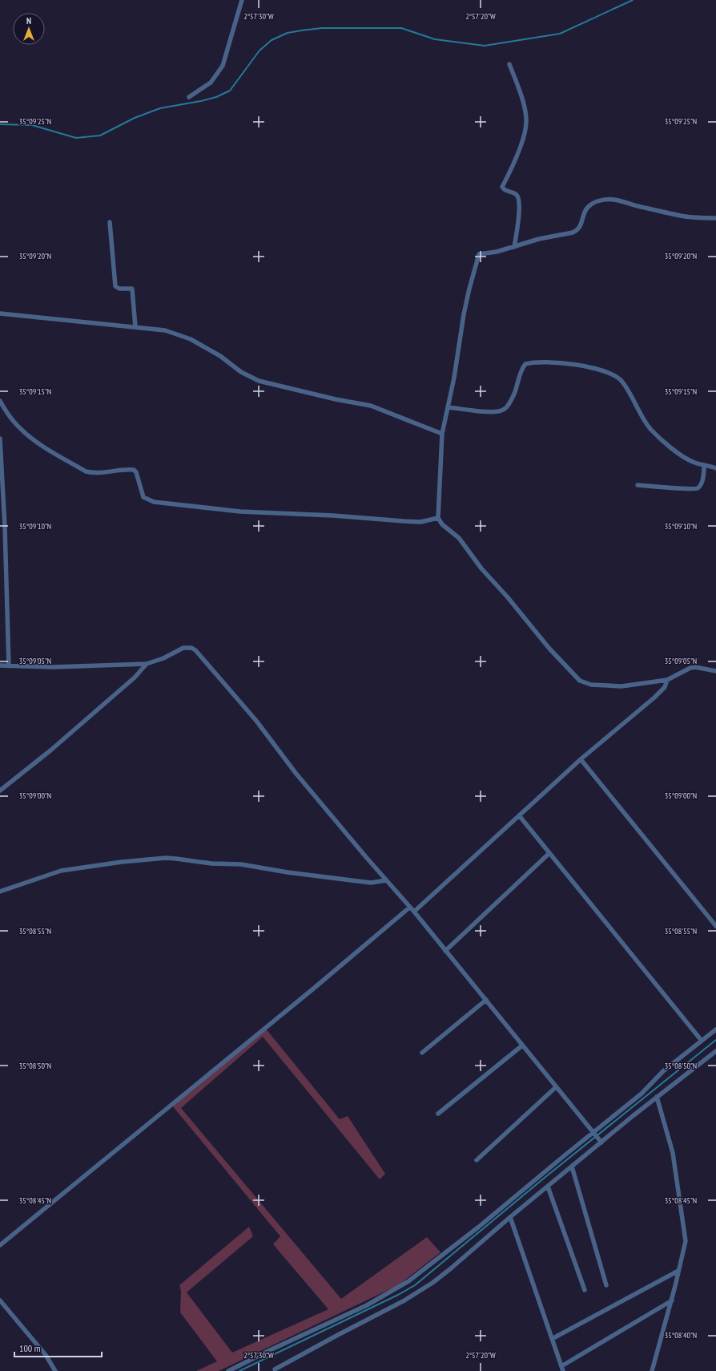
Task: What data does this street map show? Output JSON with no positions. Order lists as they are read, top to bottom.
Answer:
{
  "scale_bar": "100 m",
  "north": "top",
  "coordinates": [
    "2°57'30\"W",
    "2°57'20\"W",
    "35°09'25\"N",
    "35°09'20\"N",
    "35°09'15\"N",
    "35°09'10\"N",
    "35°09'05\"N",
    "35°09'00\"N",
    "35°08'55\"N",
    "35°08'50\"N",
    "35°08'45\"N",
    "35°08'40\"N"
  ]
}
